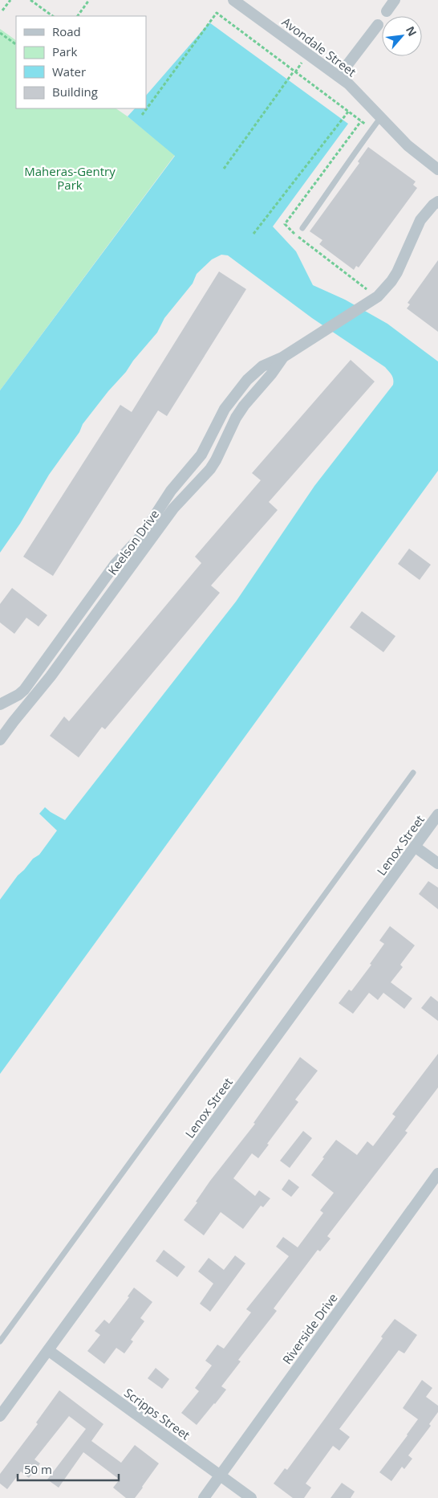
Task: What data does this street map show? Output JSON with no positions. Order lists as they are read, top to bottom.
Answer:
{
  "streets": {
    "street": [
      "Avondale Street",
      "Keelson Drive",
      "Lenox Street",
      "Riverside Drive",
      "Scripps Street"
    ]
  },
  "crossings": [
    ["Lenox Street", "Scripps Street"],
    ["Riverside Drive", "Scripps Street"]
  ],
  "parks": ["Maheras-Gentry Park"],
  "legend": [
    "Road",
    "Park",
    "Water",
    "Building"
  ],
  "scale_bar": "50 m",
  "north": "top right"
}
